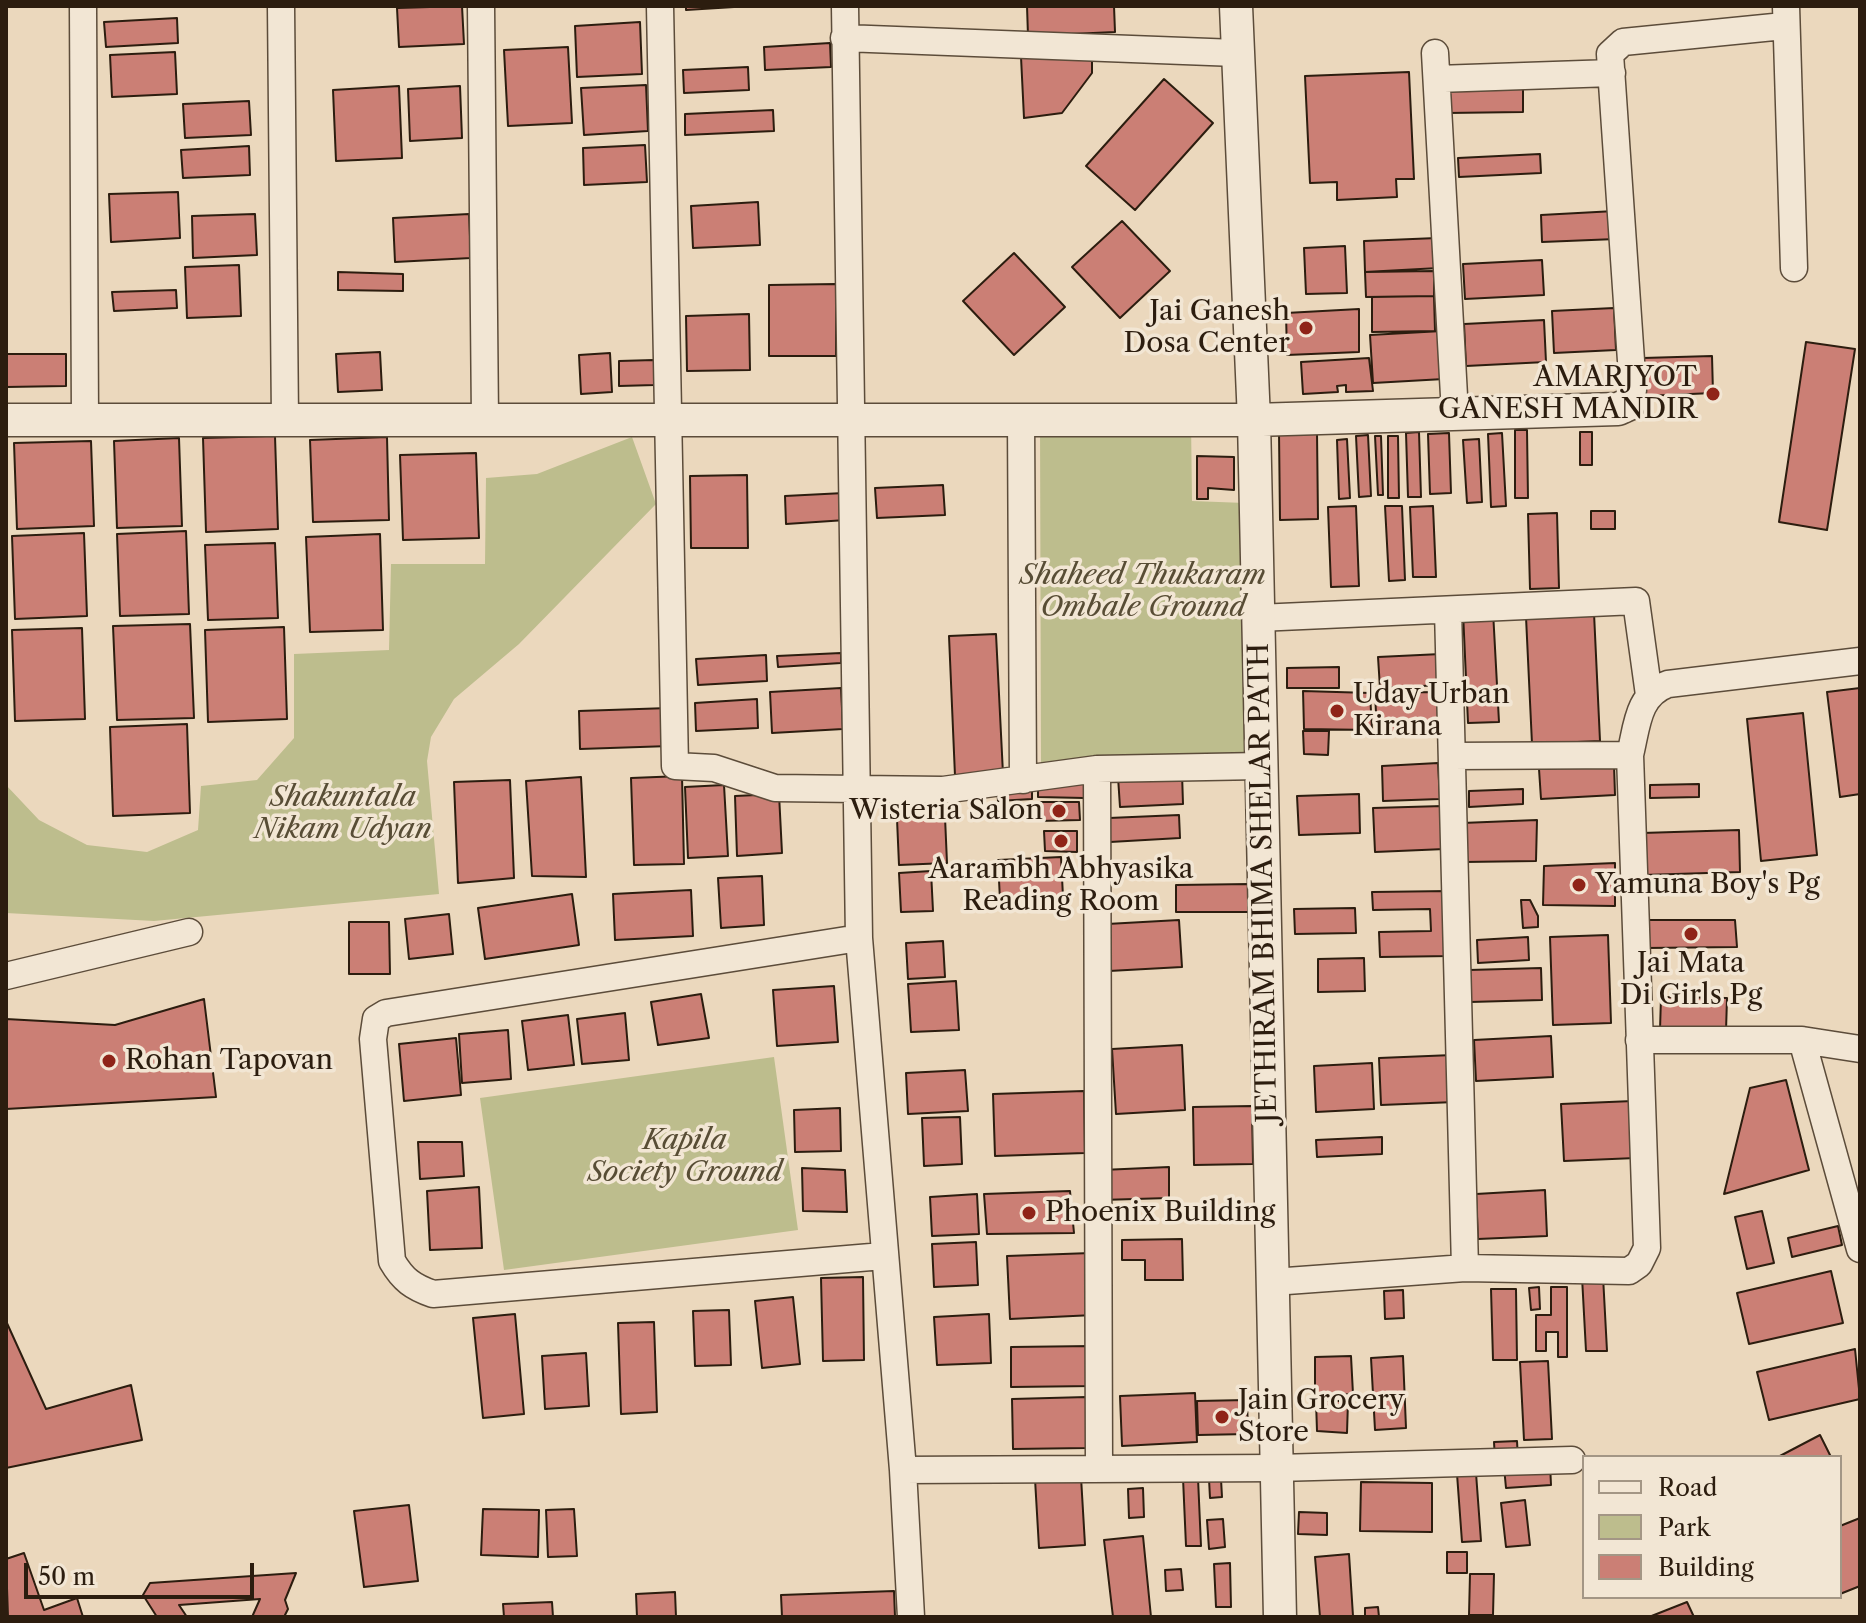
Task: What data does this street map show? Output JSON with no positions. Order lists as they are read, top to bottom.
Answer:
{
  "streets": {
    "street": ["JETHIRAM BHIMA SHELAR PATH"]
  },
  "parks": ["Shaheed Thukaram Ombale Ground", "Shakuntala Nikam Udyan", "Kapila Society Ground"],
  "places": [
    "Jai Ganesh Dosa Center",
    "AMARJYOT GANESH MANDIR",
    "Uday Urban Kirana",
    "Wisteria Salon",
    "Aarambh Abhyasika Reading Room",
    "Yamuna Boy's Pg",
    "Jai Mata Di Girls Pg",
    "Rohan Tapovan",
    "Phoenix Building",
    "Jain Grocery Store"
  ],
  "legend": ["Road", "Park", "Building"],
  "scale_bar": "50 m"
}
